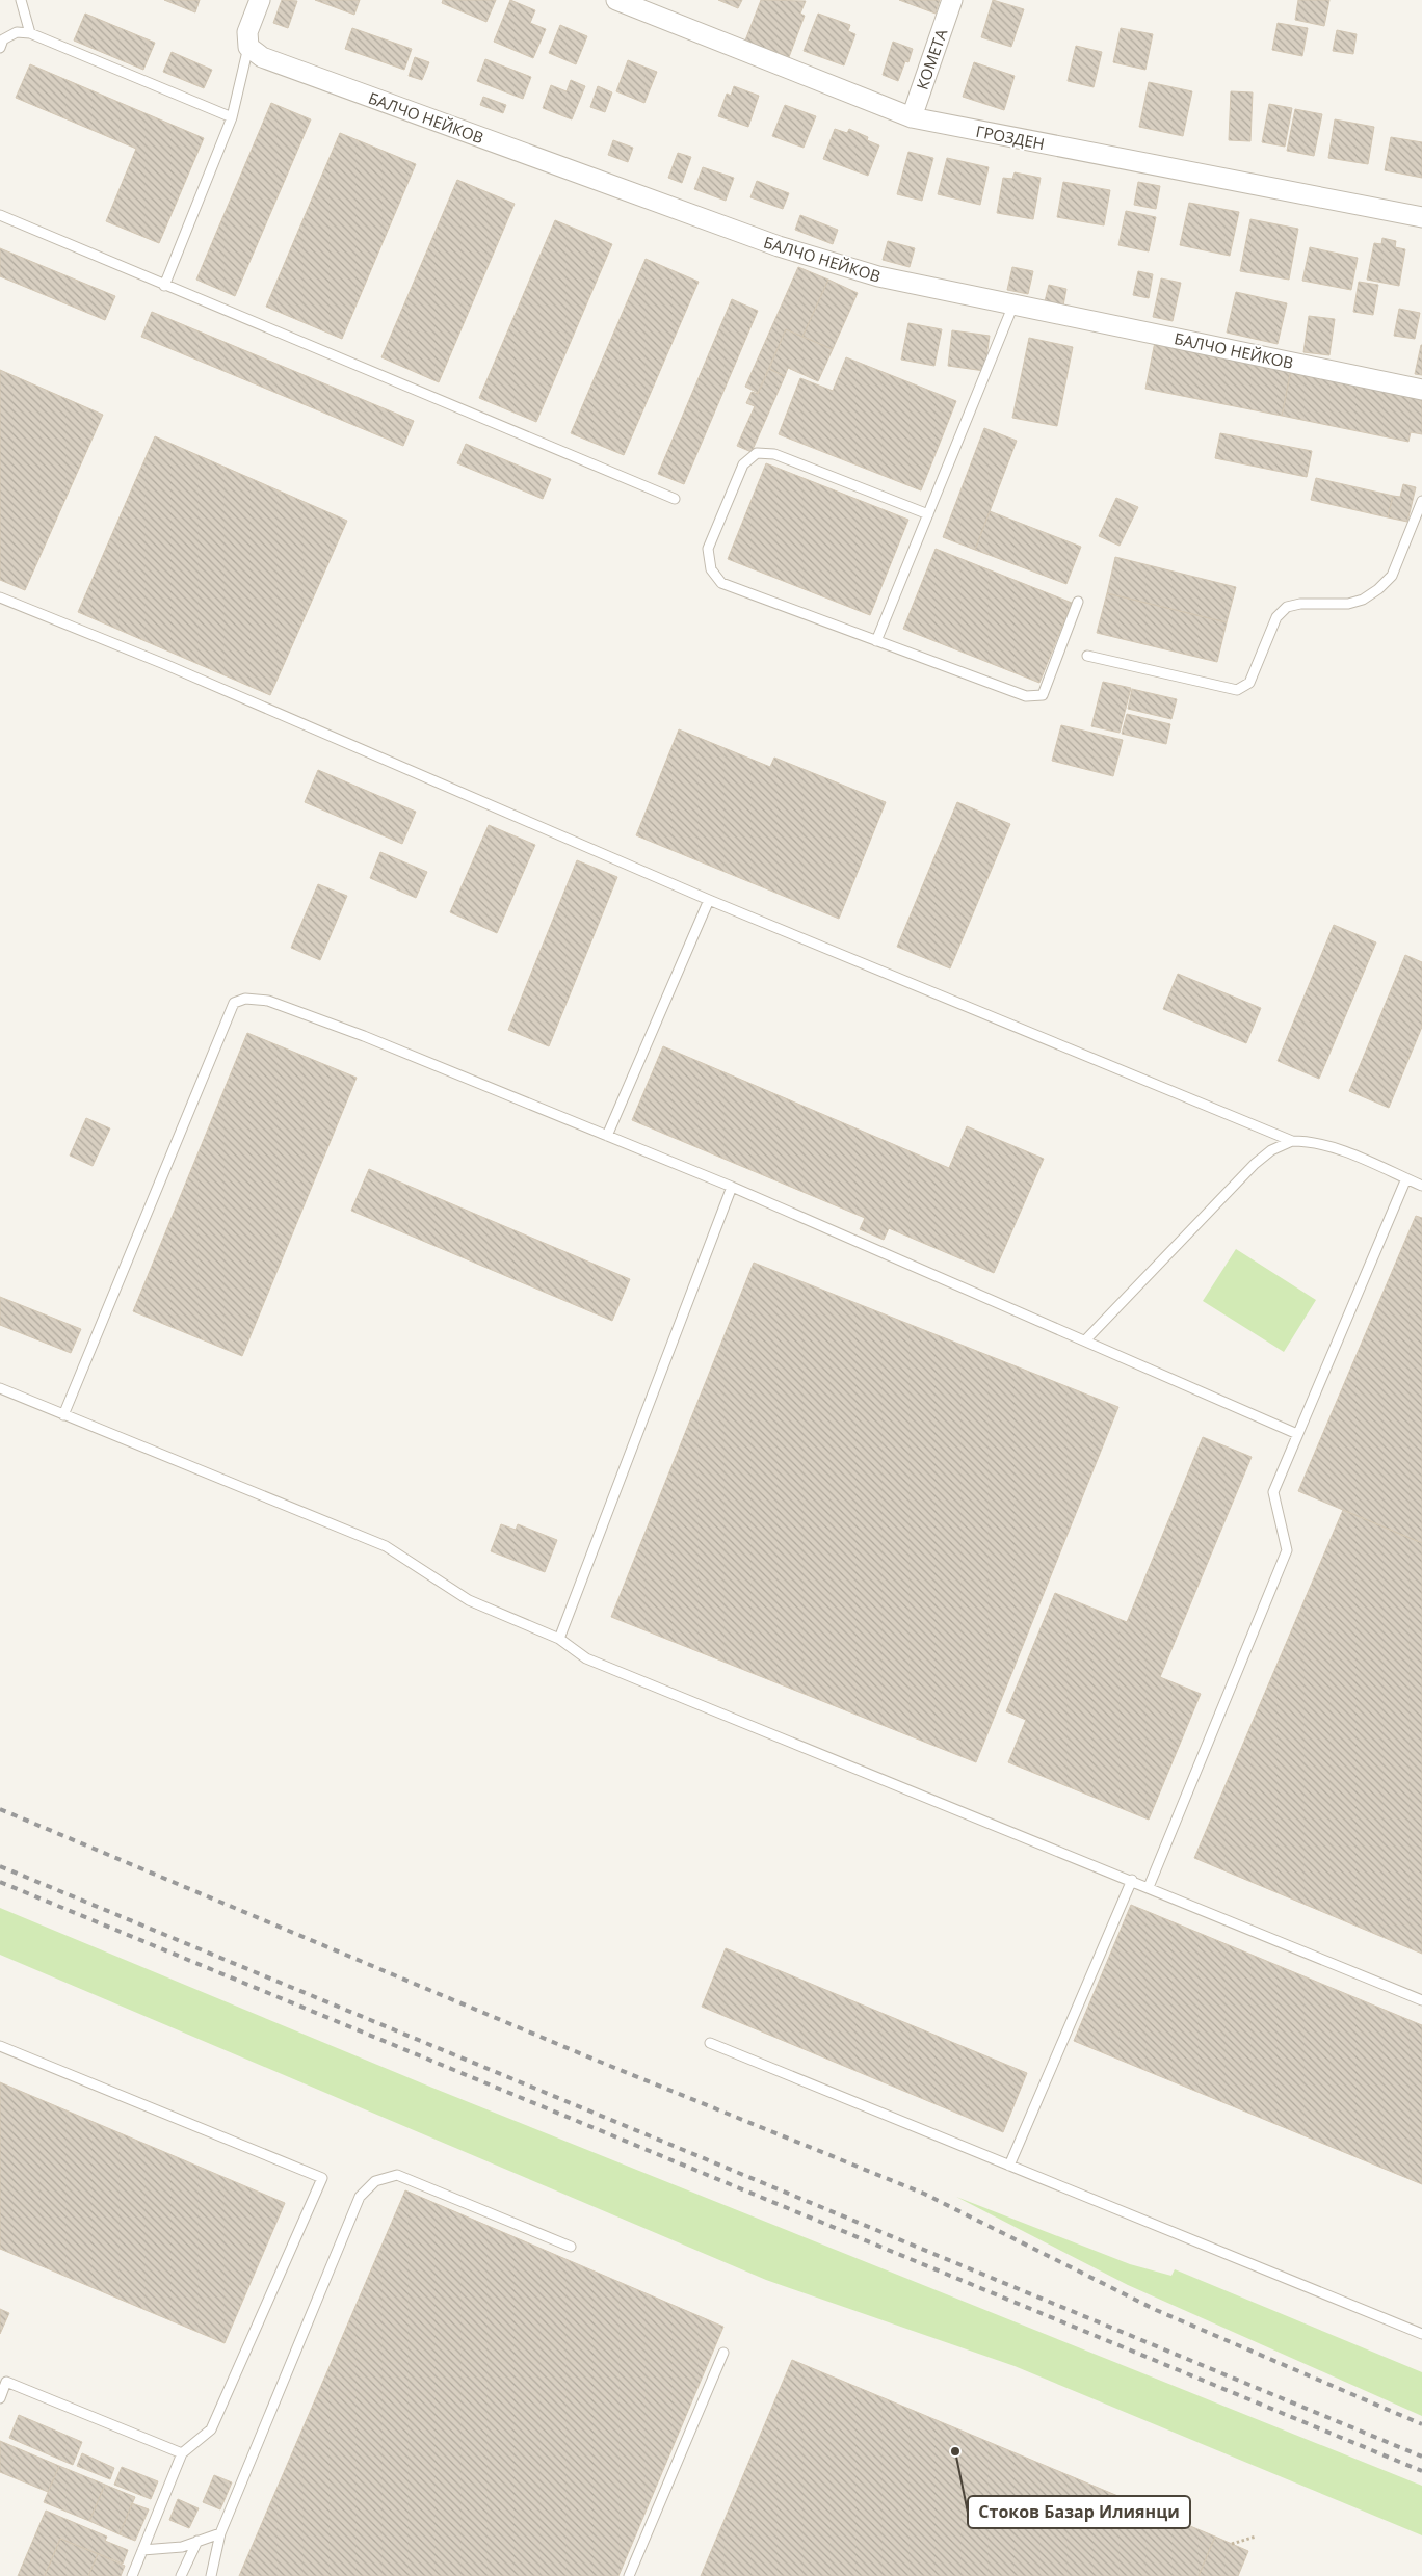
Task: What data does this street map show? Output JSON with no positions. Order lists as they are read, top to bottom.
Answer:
{
  "streets": {
    "street": ["КОМЕТА", "БАЛЧО НЕЙКОВ", "ГРОЗДЕН"]
  },
  "crossings": [
    ["КОМЕТА", "ГРОЗДЕН"]
  ],
  "places": ["Стоков Базар Илиянци"]
}
